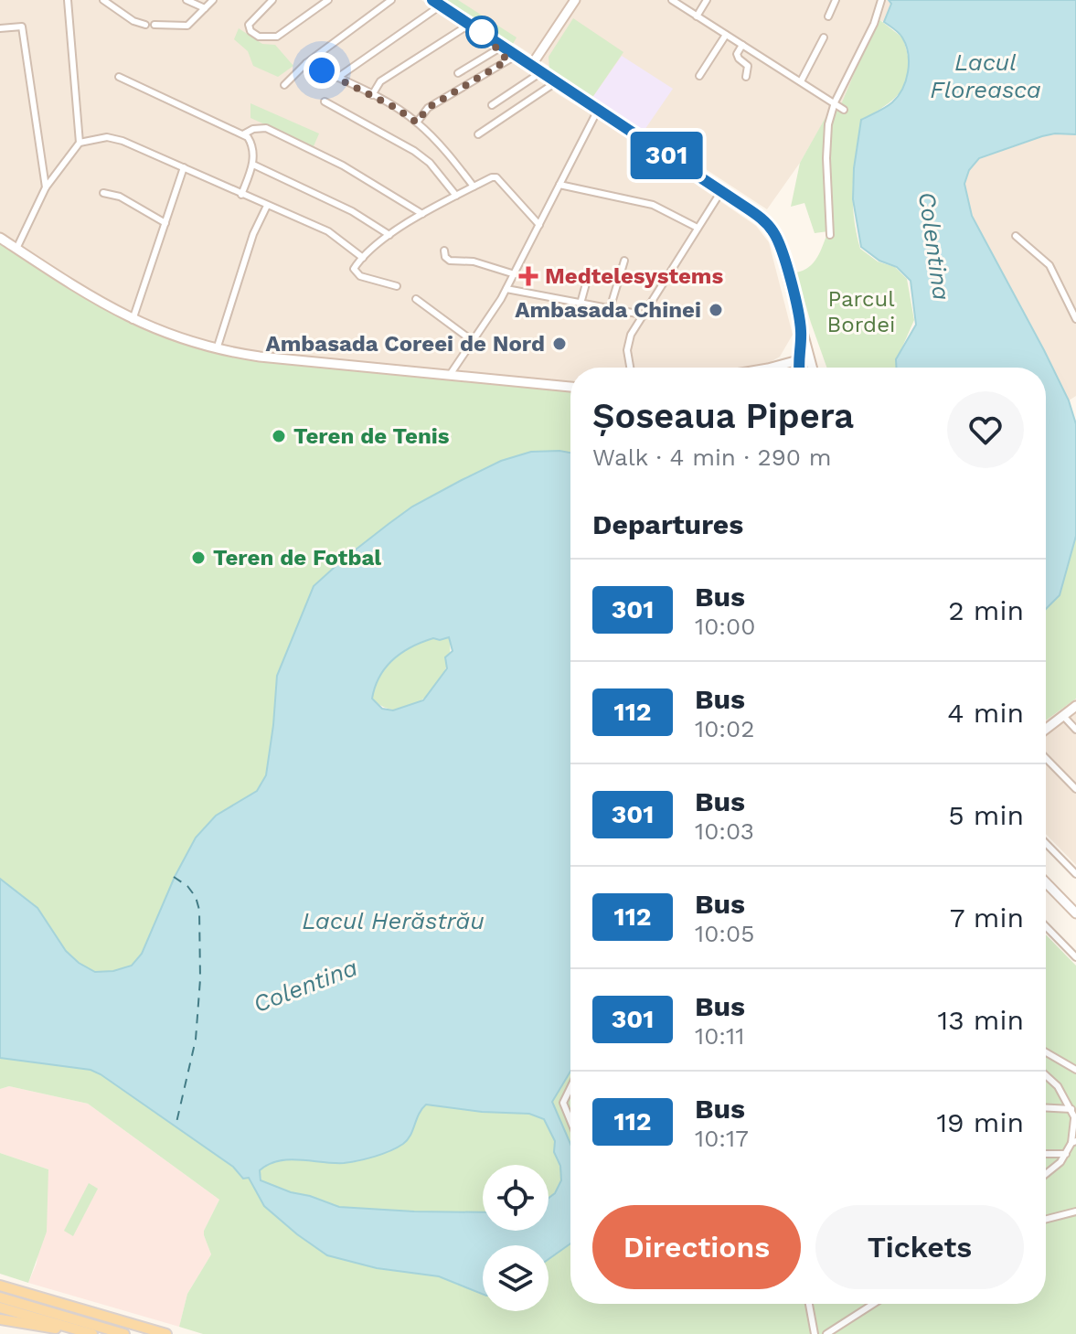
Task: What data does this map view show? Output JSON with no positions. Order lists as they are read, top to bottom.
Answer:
{
  "water": ["Lacul Floreasca", "Colentina", "Lacul Herăstrău"],
  "parks": ["Parcul Bordei"],
  "places": {
    "health": ["Medtelesystems"],
    "other": [
      "Ambasada Chinei",
      "Ambasada Coreei de Nord",
      "Teren de Tenis",
      "Teren de Fotbal"
    ]
  },
  "lines": ["bus line 301"],
  "page": {
    "on_map": "301",
    "heading": [
      ["Șoseaua Pipera", "Walk · 4 min · 290 m"],
      "Departures"
    ],
    "list": [
      {
        "mark": "301",
        "name": "Bus",
        "note": "10:00",
        "value": "2 min"
      },
      {
        "mark": "112",
        "name": "Bus",
        "note": "10:02",
        "value": "4 min"
      },
      {
        "mark": "301",
        "name": "Bus",
        "note": "10:03",
        "value": "5 min"
      },
      {
        "mark": "112",
        "name": "Bus",
        "note": "10:05",
        "value": "7 min"
      },
      {
        "mark": "301",
        "name": "Bus",
        "note": "10:11",
        "value": "13 min"
      },
      {
        "mark": "112",
        "name": "Bus",
        "note": "10:17",
        "value": "19 min"
      }
    ],
    "buttons": ["Directions", "Tickets"]
  }
}
